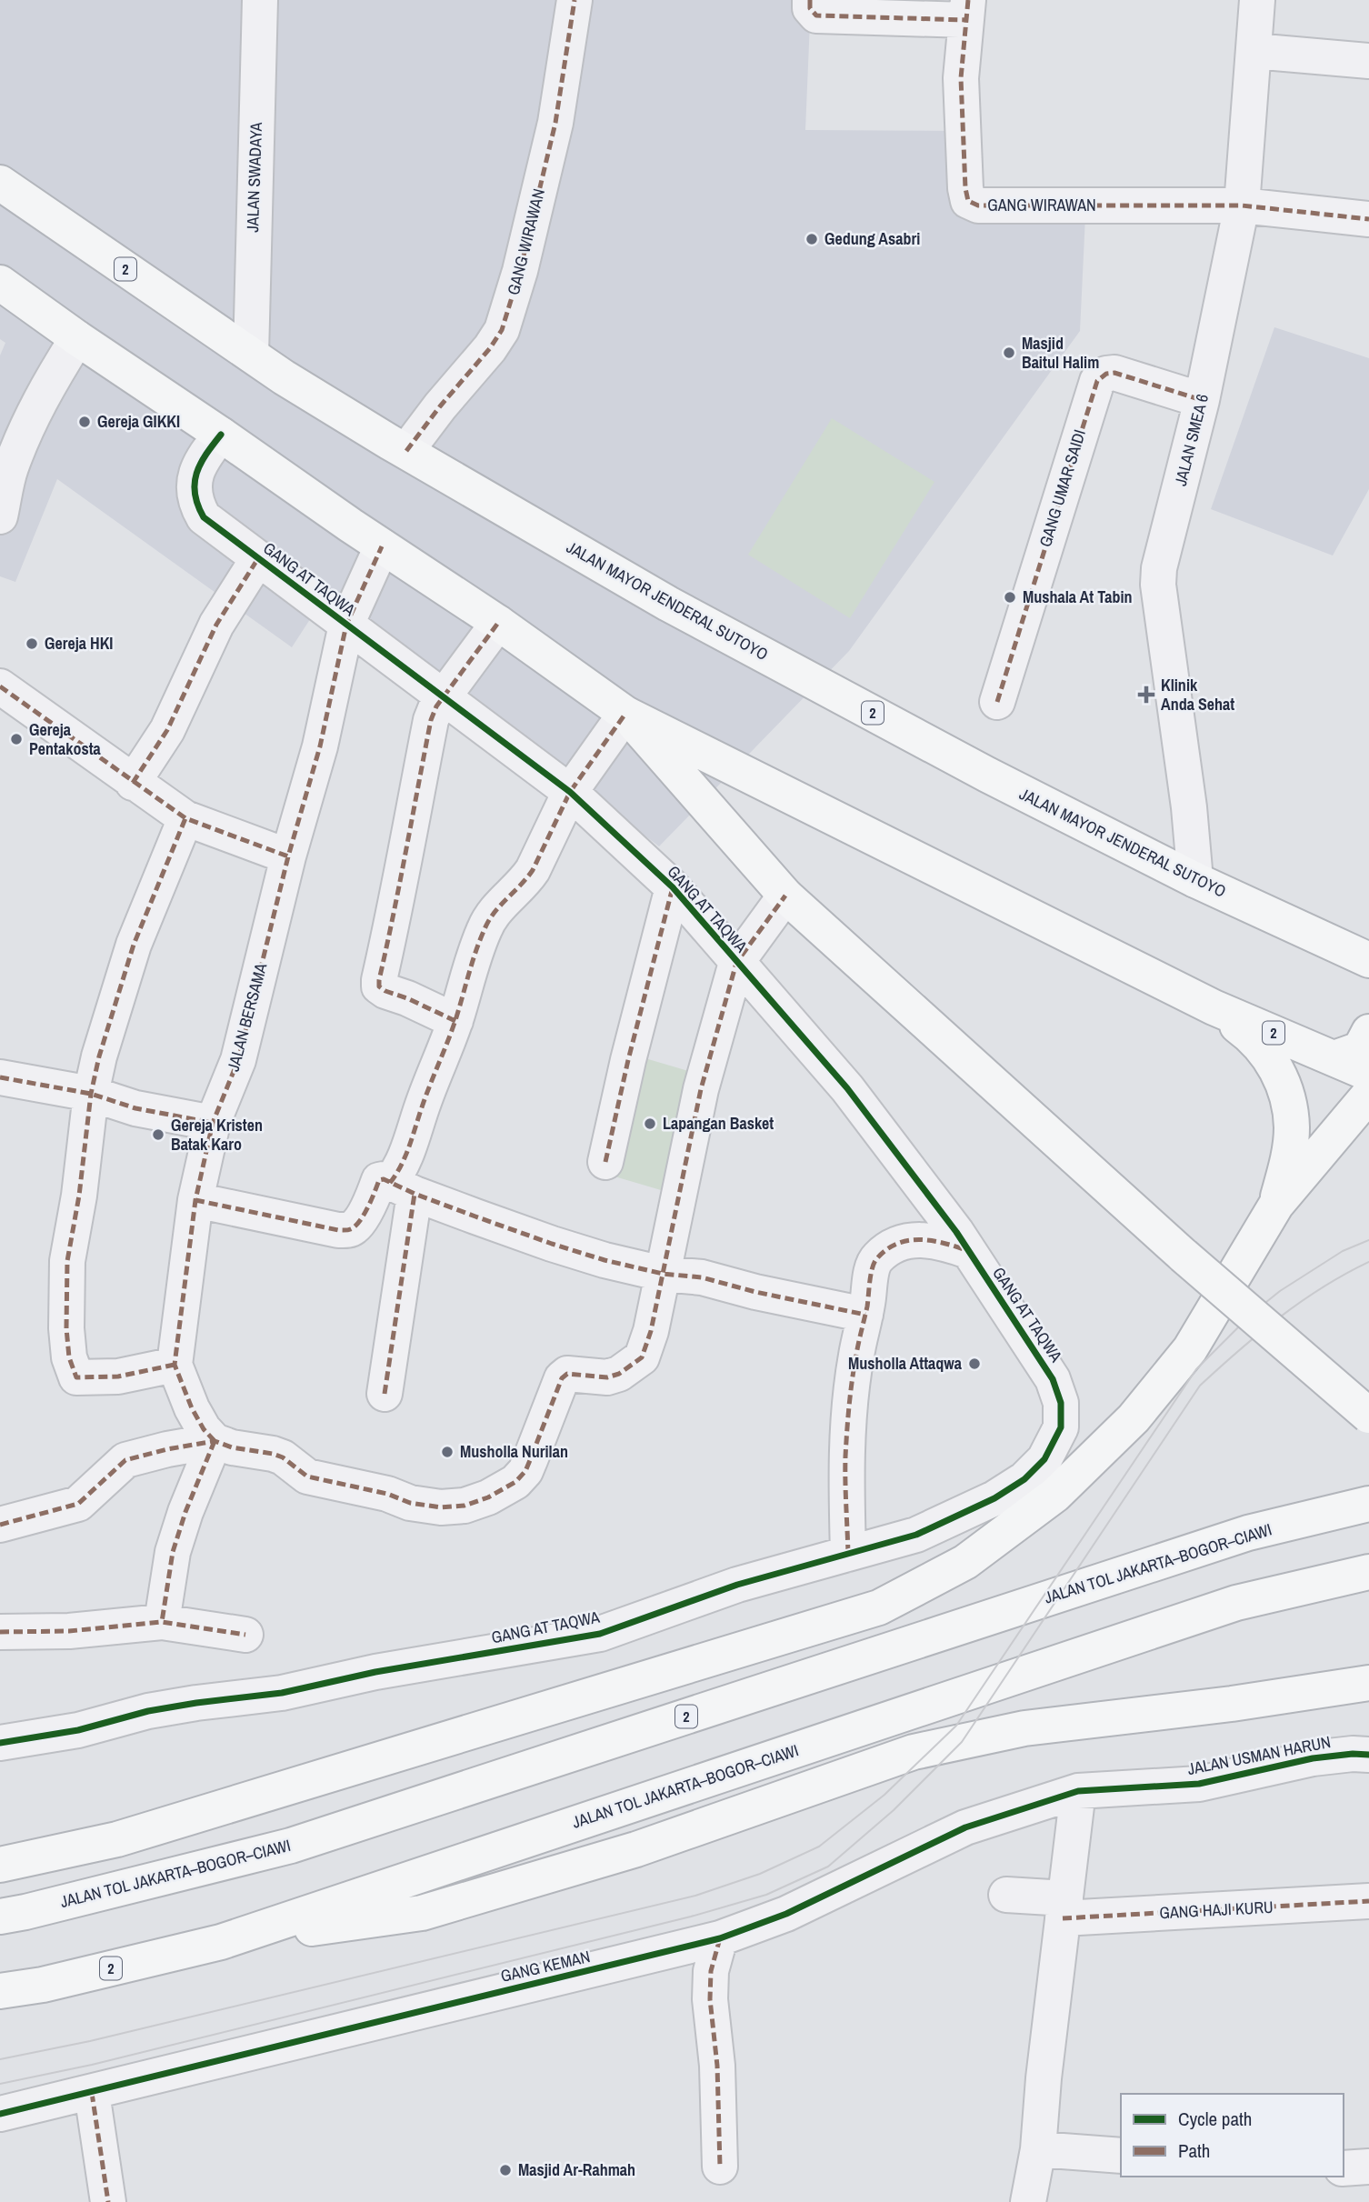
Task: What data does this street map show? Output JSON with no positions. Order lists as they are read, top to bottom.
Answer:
{
  "streets": {
    "highway": ["2", "JALAN MAYOR JENDERAL SUTOYO", "JALAN TOL JAKARTA–BOGOR–CIAWI"],
    "street": [
      "JALAN SWADAYA",
      "GANG WIRAWAN",
      "JALAN SMEA 6",
      "GANG UMAR SAIDI",
      "GANG AT TAQWA",
      "JALAN BERSAMA",
      "JALAN USMAN HARUN",
      "GANG HAJI KURU",
      "GANG KEMAN"
    ]
  },
  "crossings": [
    ["JALAN SWADAYA", "JALAN MAYOR JENDERAL SUTOYO"],
    ["GANG WIRAWAN", "JALAN SMEA 6"],
    ["GANG WIRAWAN", "JALAN MAYOR JENDERAL SUTOYO"],
    ["2", "GANG AT TAQWA"],
    ["2", "JALAN BERSAMA"],
    ["JALAN SMEA 6", "GANG UMAR SAIDI"],
    ["JALAN SMEA 6", "JALAN MAYOR JENDERAL SUTOYO"],
    ["GANG AT TAQWA", "JALAN BERSAMA"],
    ["JALAN USMAN HARUN", "GANG KEMAN"]
  ],
  "places": {
    "other": [
      "Gedung Asabri",
      "Masjid Baitul Halim",
      "Gereja GIKKI",
      "Mushala At Tabin",
      "Gereja HKI",
      "Gereja Pentakosta",
      "Lapangan Basket",
      "Gereja Kristen Batak Karo",
      "Musholla Attaqwa",
      "Musholla Nurilan",
      "Masjid Ar-Rahmah"
    ],
    "health": ["Klinik Anda Sehat"]
  },
  "legend": ["Cycle path", "Path"]
}
